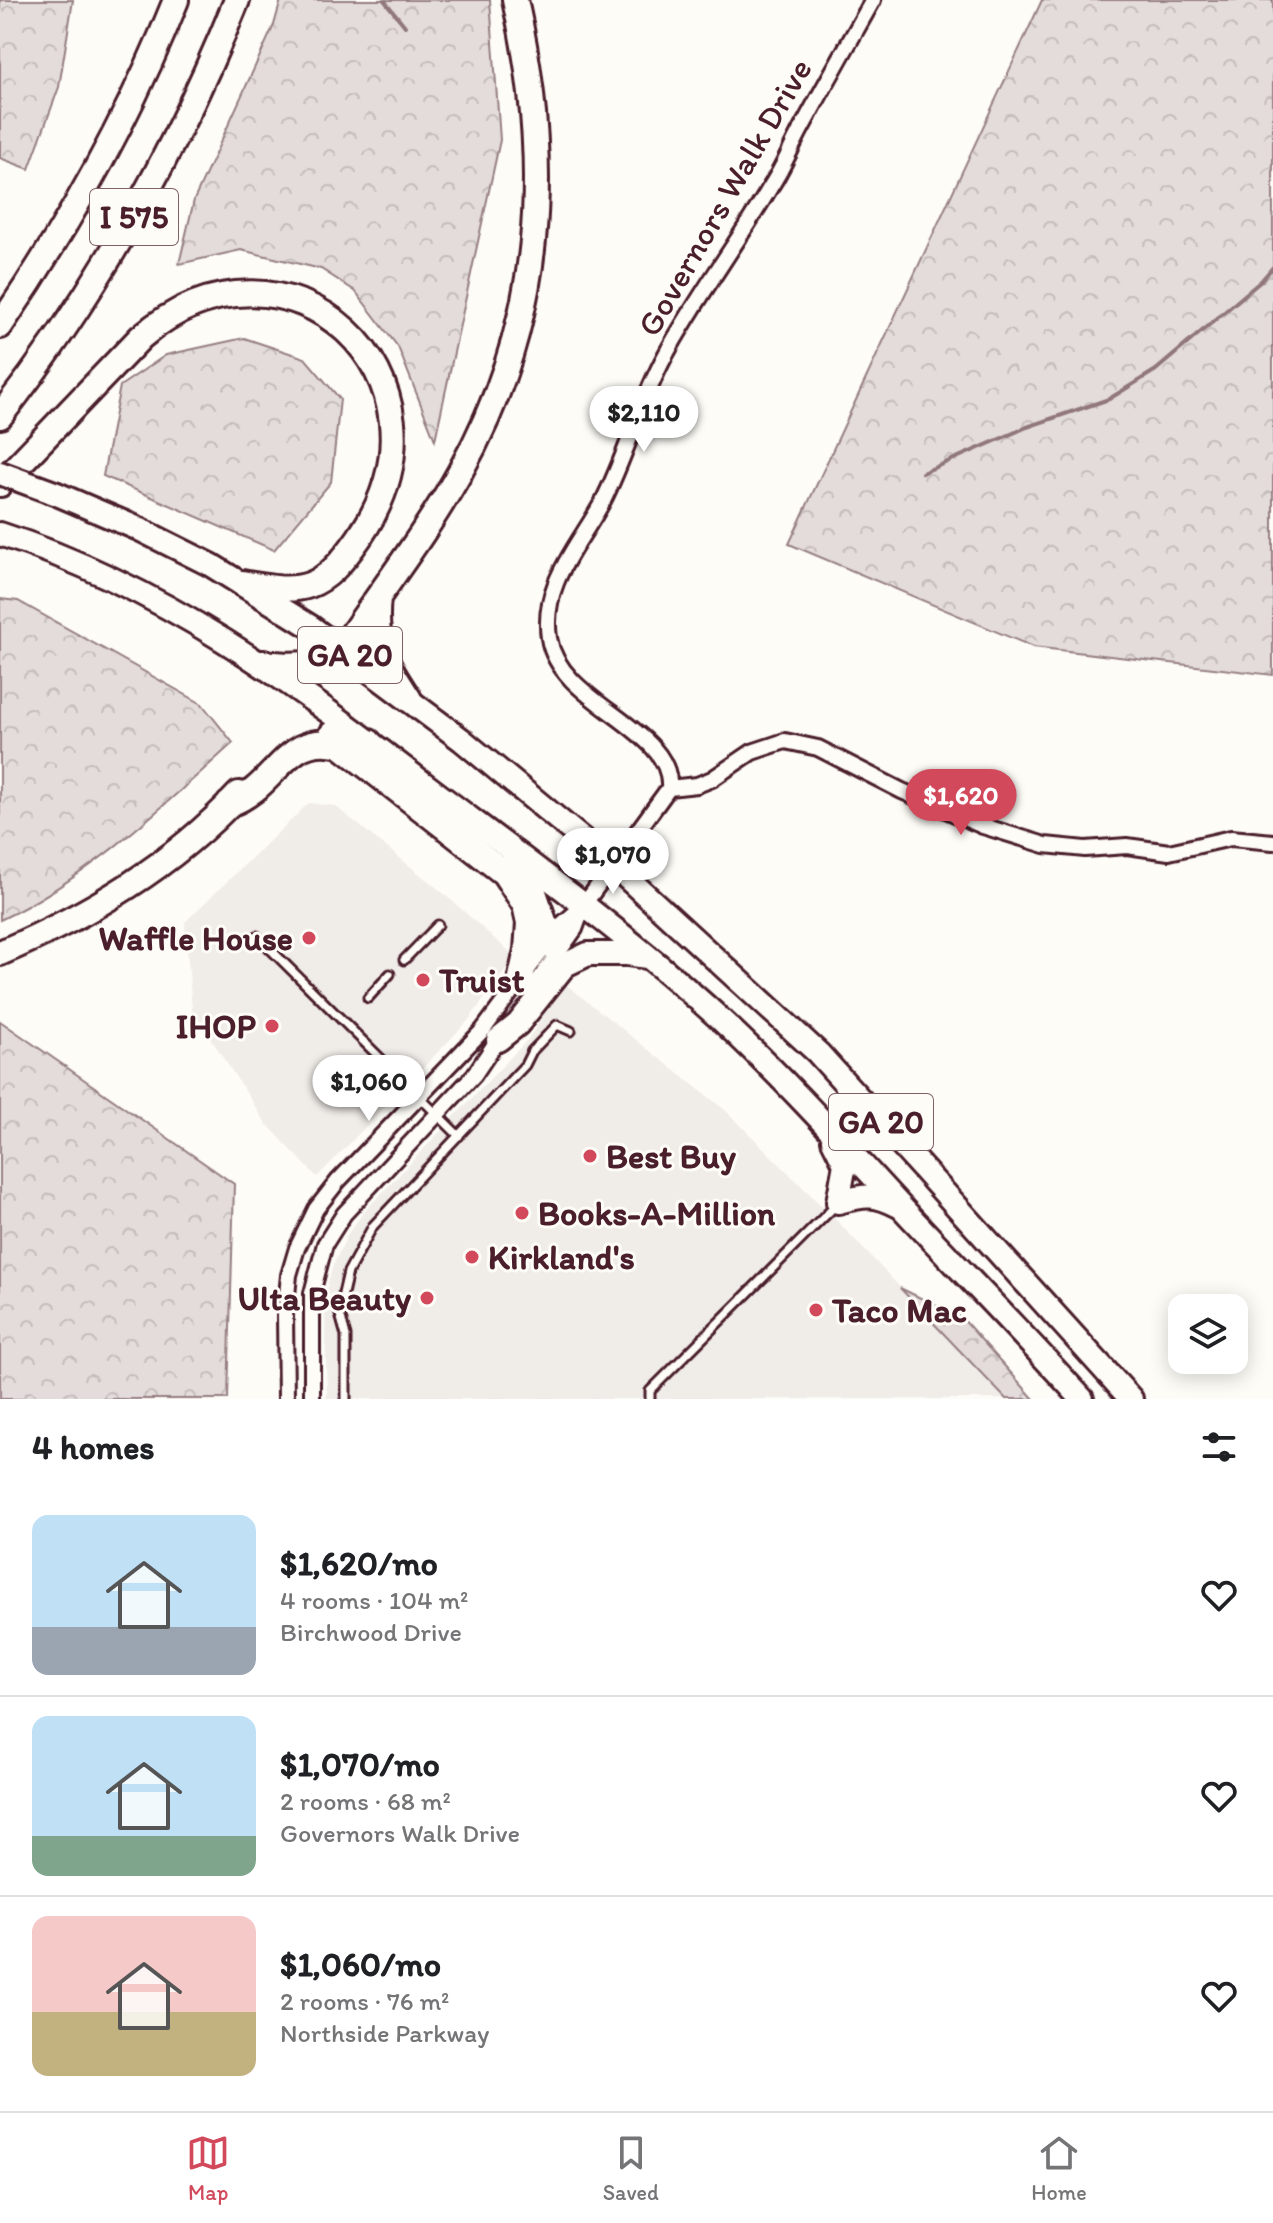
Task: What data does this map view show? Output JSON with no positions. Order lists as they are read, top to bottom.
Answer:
{
  "streets": {
    "highway": ["I 575", "GA 20"],
    "street": ["Governors Walk Drive"]
  },
  "places": [
    "Waffle House",
    "Truist",
    "IHOP",
    "Best Buy",
    "Books-A-Million",
    "Kirkland's",
    "Ulta Beauty",
    "Taco Mac"
  ],
  "page": {
    "price": [
      "$2,110",
      "$1,620",
      "$1,070",
      "$1,060"
    ],
    "heading": "4 homes",
    "list": [
      {
        "name": "$1,620/mo",
        "note": "4 rooms · 104 m² · Birchwood Drive"
      },
      {
        "name": "$1,070/mo",
        "note": "2 rooms · 68 m² · Governors Walk Drive"
      },
      {
        "name": "$1,060/mo",
        "note": "2 rooms · 76 m² · Northside Parkway"
      }
    ],
    "tabs": ["Map", "Saved", "Home"]
  }
}
